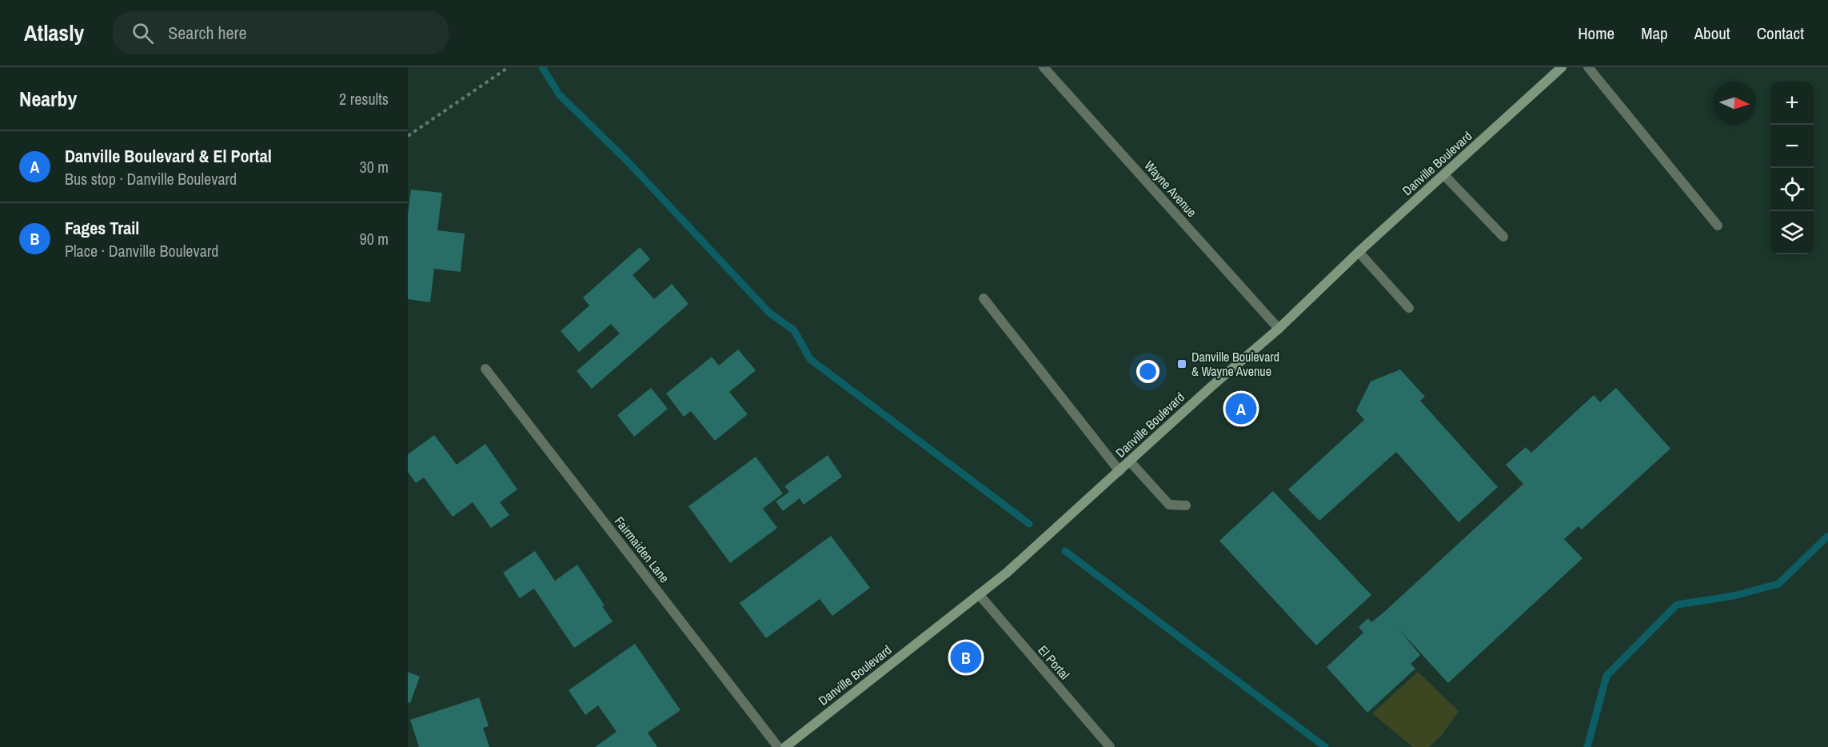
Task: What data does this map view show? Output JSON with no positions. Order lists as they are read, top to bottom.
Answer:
{
  "streets": {
    "main road": ["Danville Boulevard"],
    "street": ["Wayne Avenue", "Fairmaiden Lane", "El Portal"]
  },
  "crossings": [
    ["Danville Boulevard", "Wayne Avenue"],
    ["Danville Boulevard", "El Portal"]
  ],
  "places": {
    "transit": ["Danville Boulevard & Wayne Avenue"]
  },
  "north": "right",
  "page": {
    "header": "Atlasly",
    "search": "Search here",
    "nav": [
      "Home",
      "Map",
      "About",
      "Contact"
    ],
    "heading": ["Nearby", "2 results"],
    "map_buttons": ["+", "−"],
    "list": [
      {
        "mark": "A",
        "name": "Danville Boulevard & El Portal",
        "note": "Bus stop · Danville Boulevard",
        "value": "30 m"
      },
      {
        "mark": "B",
        "name": "Fages Trail",
        "note": "Place · Danville Boulevard",
        "value": "90 m"
      }
    ],
    "pins": ["A", "B"]
  }
}
